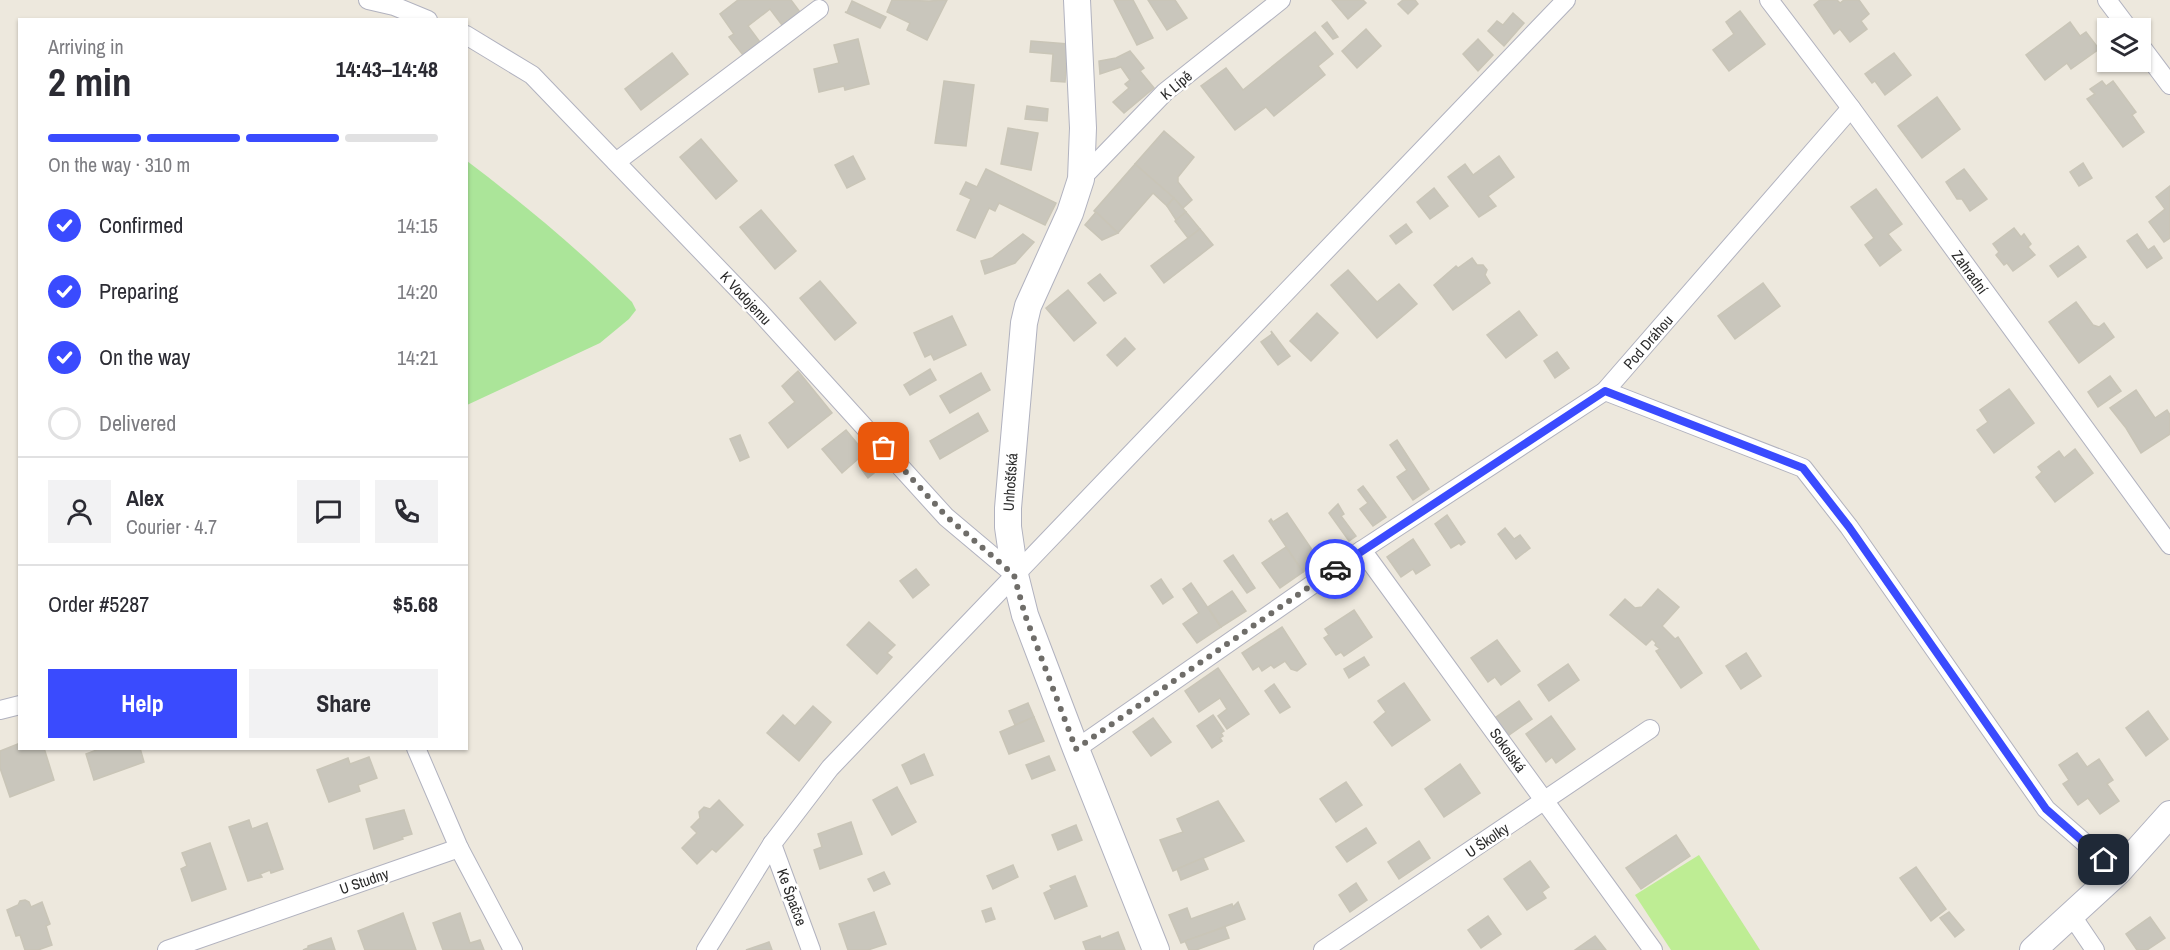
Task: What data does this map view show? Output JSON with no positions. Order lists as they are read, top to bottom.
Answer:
{
  "streets": {
    "main road": ["Unhošťská"],
    "street": [
      "K Lípě",
      "Zahradní",
      "K Vodojemu",
      "Pod Dráhou",
      "Sokolská",
      "U Školky",
      "U Studny",
      "Ke Špačce"
    ]
  },
  "crossings": [
    ["K Lípě", "Unhošťská"],
    ["Zahradní", "Pod Dráhou"],
    ["K Vodojemu", "Unhošťská"],
    ["Pod Dráhou", "Unhošťská"],
    ["Pod Dráhou", "Sokolská"],
    ["Sokolská", "U Školky"]
  ],
  "page": {
    "heading": ["2 min", "Arriving in", "14:43–14:48"],
    "panel": [
      "Alex",
      "Courier · 4.7",
      "Order #5287",
      "$5.68"
    ],
    "bar": "On the way · 310 m",
    "list": [
      ["Confirmed", "14:15"],
      ["Preparing", "14:20"],
      ["On the way", "14:21"],
      "Delivered"
    ],
    "buttons": ["Help", "Share"]
  }
}
